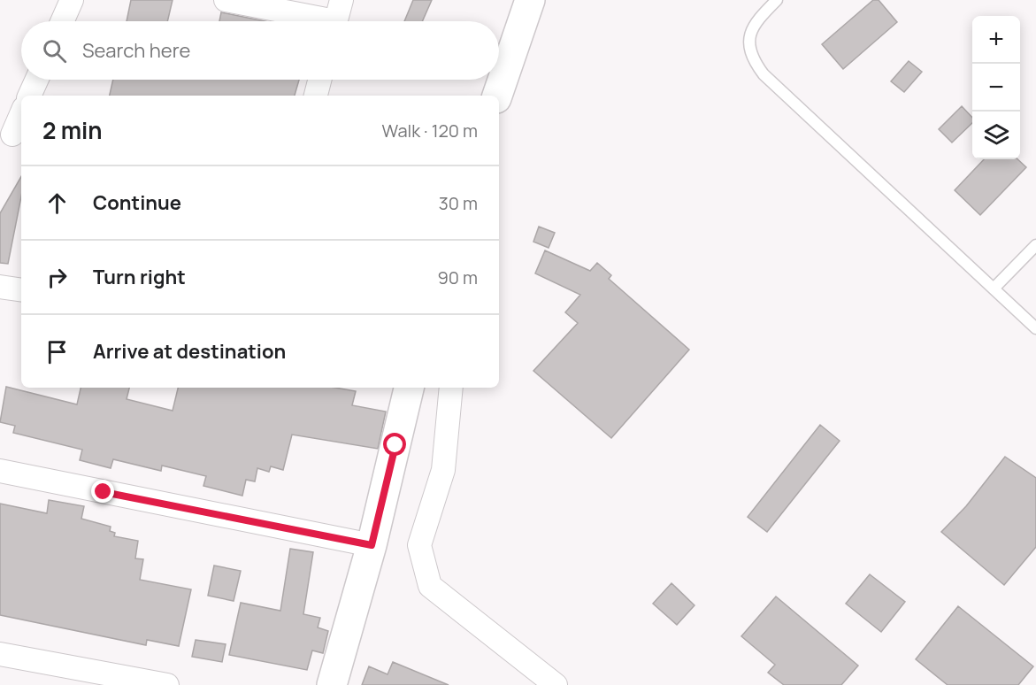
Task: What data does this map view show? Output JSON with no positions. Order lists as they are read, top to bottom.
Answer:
{
  "page": {
    "map_buttons": ["+", "−"],
    "search": "Search here",
    "heading": ["2 min", "Walk · 120 m"],
    "list": [
      ["Continue", "30 m"],
      ["Turn right", "90 m"],
      "Arrive at destination"
    ]
  }
}
